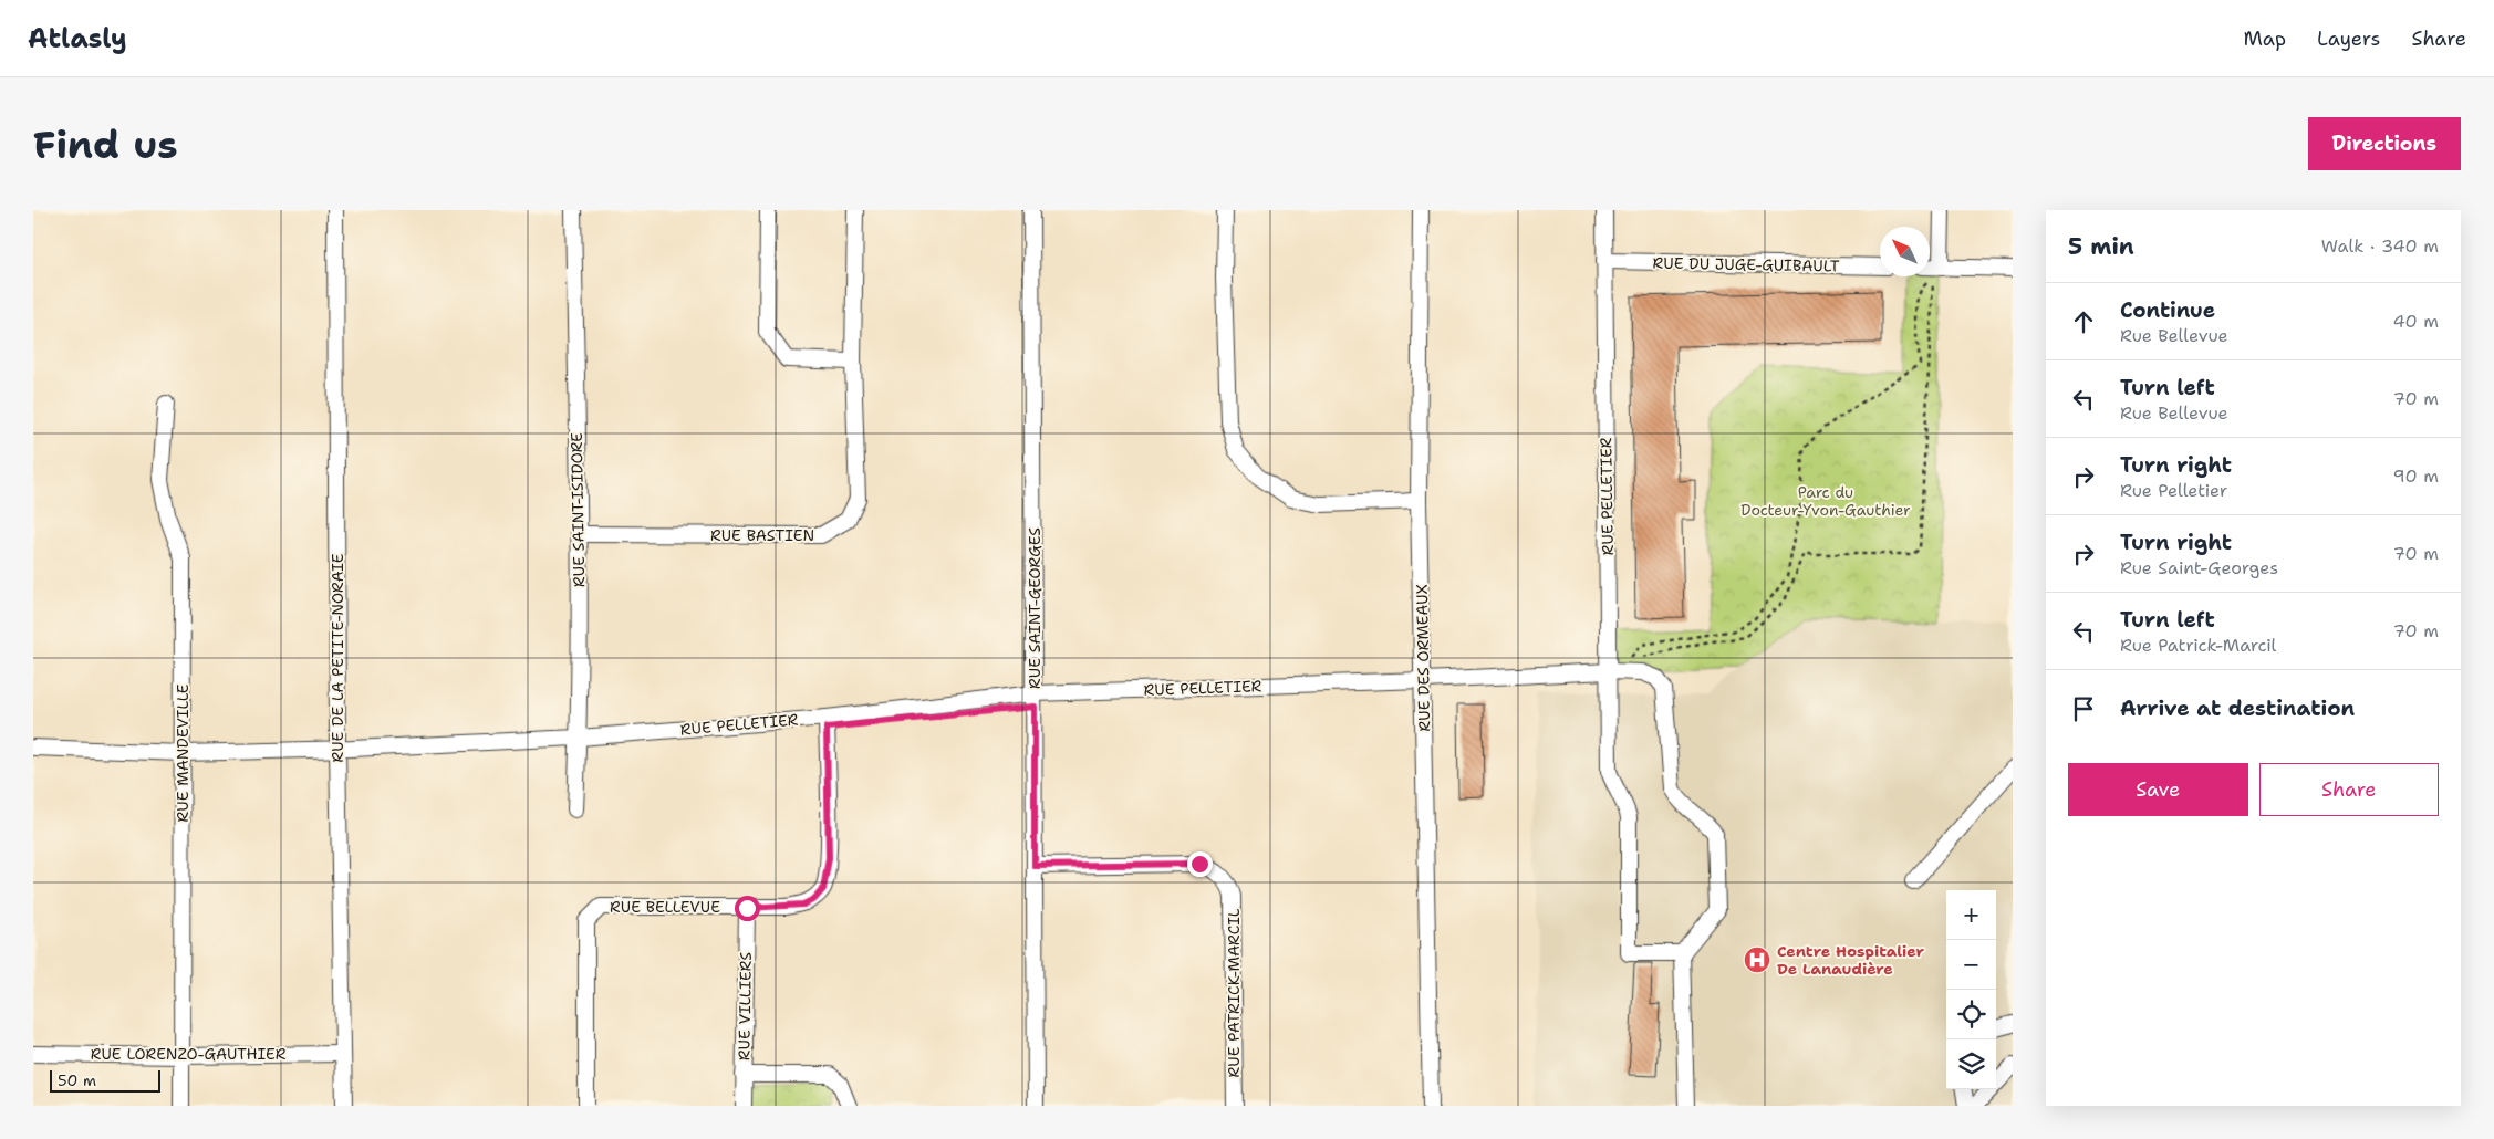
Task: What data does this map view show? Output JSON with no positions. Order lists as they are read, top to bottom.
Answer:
{
  "streets": {
    "street": [
      "RUE DU JUGE-GUIBAULT",
      "RUE PELLETIER",
      "RUE SAINT-ISIDORE",
      "RUE BASTIEN",
      "RUE SAINT-GEORGES",
      "RUE DE LA PETITE-NORAIE",
      "RUE DES ORMEAUX",
      "RUE MANDEVILLE",
      "RUE BELLEVUE",
      "RUE PATRICK-MARCIL",
      "RUE VILLIERS",
      "RUE LORENZO-GAUTHIER"
    ]
  },
  "crossings": [
    ["RUE DU JUGE-GUIBAULT", "RUE PELLETIER"],
    ["RUE PELLETIER", "RUE SAINT-ISIDORE"],
    ["RUE PELLETIER", "RUE SAINT-GEORGES"],
    ["RUE PELLETIER", "RUE DE LA PETITE-NORAIE"],
    ["RUE PELLETIER", "RUE DES ORMEAUX"],
    ["RUE PELLETIER", "RUE MANDEVILLE"],
    ["RUE PELLETIER", "RUE BELLEVUE"],
    ["RUE SAINT-ISIDORE", "RUE BASTIEN"],
    ["RUE SAINT-GEORGES", "RUE PATRICK-MARCIL"],
    ["RUE DE LA PETITE-NORAIE", "RUE LORENZO-GAUTHIER"],
    ["RUE MANDEVILLE", "RUE LORENZO-GAUTHIER"],
    ["RUE BELLEVUE", "RUE VILLIERS"]
  ],
  "parks": ["Parc du Docteur-Yvon-Gauthier"],
  "places": {
    "hospital": ["Centre Hospitalier De Lanaudière"]
  },
  "scale_bar": "50 m",
  "north": "top left",
  "page": {
    "header": "Atlasly",
    "nav": ["Map", "Layers", "Share"],
    "buttons": [
      "Directions",
      ["Save", "Share"]
    ],
    "title": "Find us",
    "heading": ["5 min", "Walk · 340 m"],
    "list": [
      ["Continue", "Rue Bellevue", "40 m"],
      ["Turn left", "Rue Bellevue", "70 m"],
      ["Turn right", "Rue Pelletier", "90 m"],
      ["Turn right", "Rue Saint-Georges", "70 m"],
      ["Turn left", "Rue Patrick-Marcil", "70 m"],
      "Arrive at destination"
    ],
    "map_buttons": ["+", "−"],
    "scale": "50 m"
  }
}
